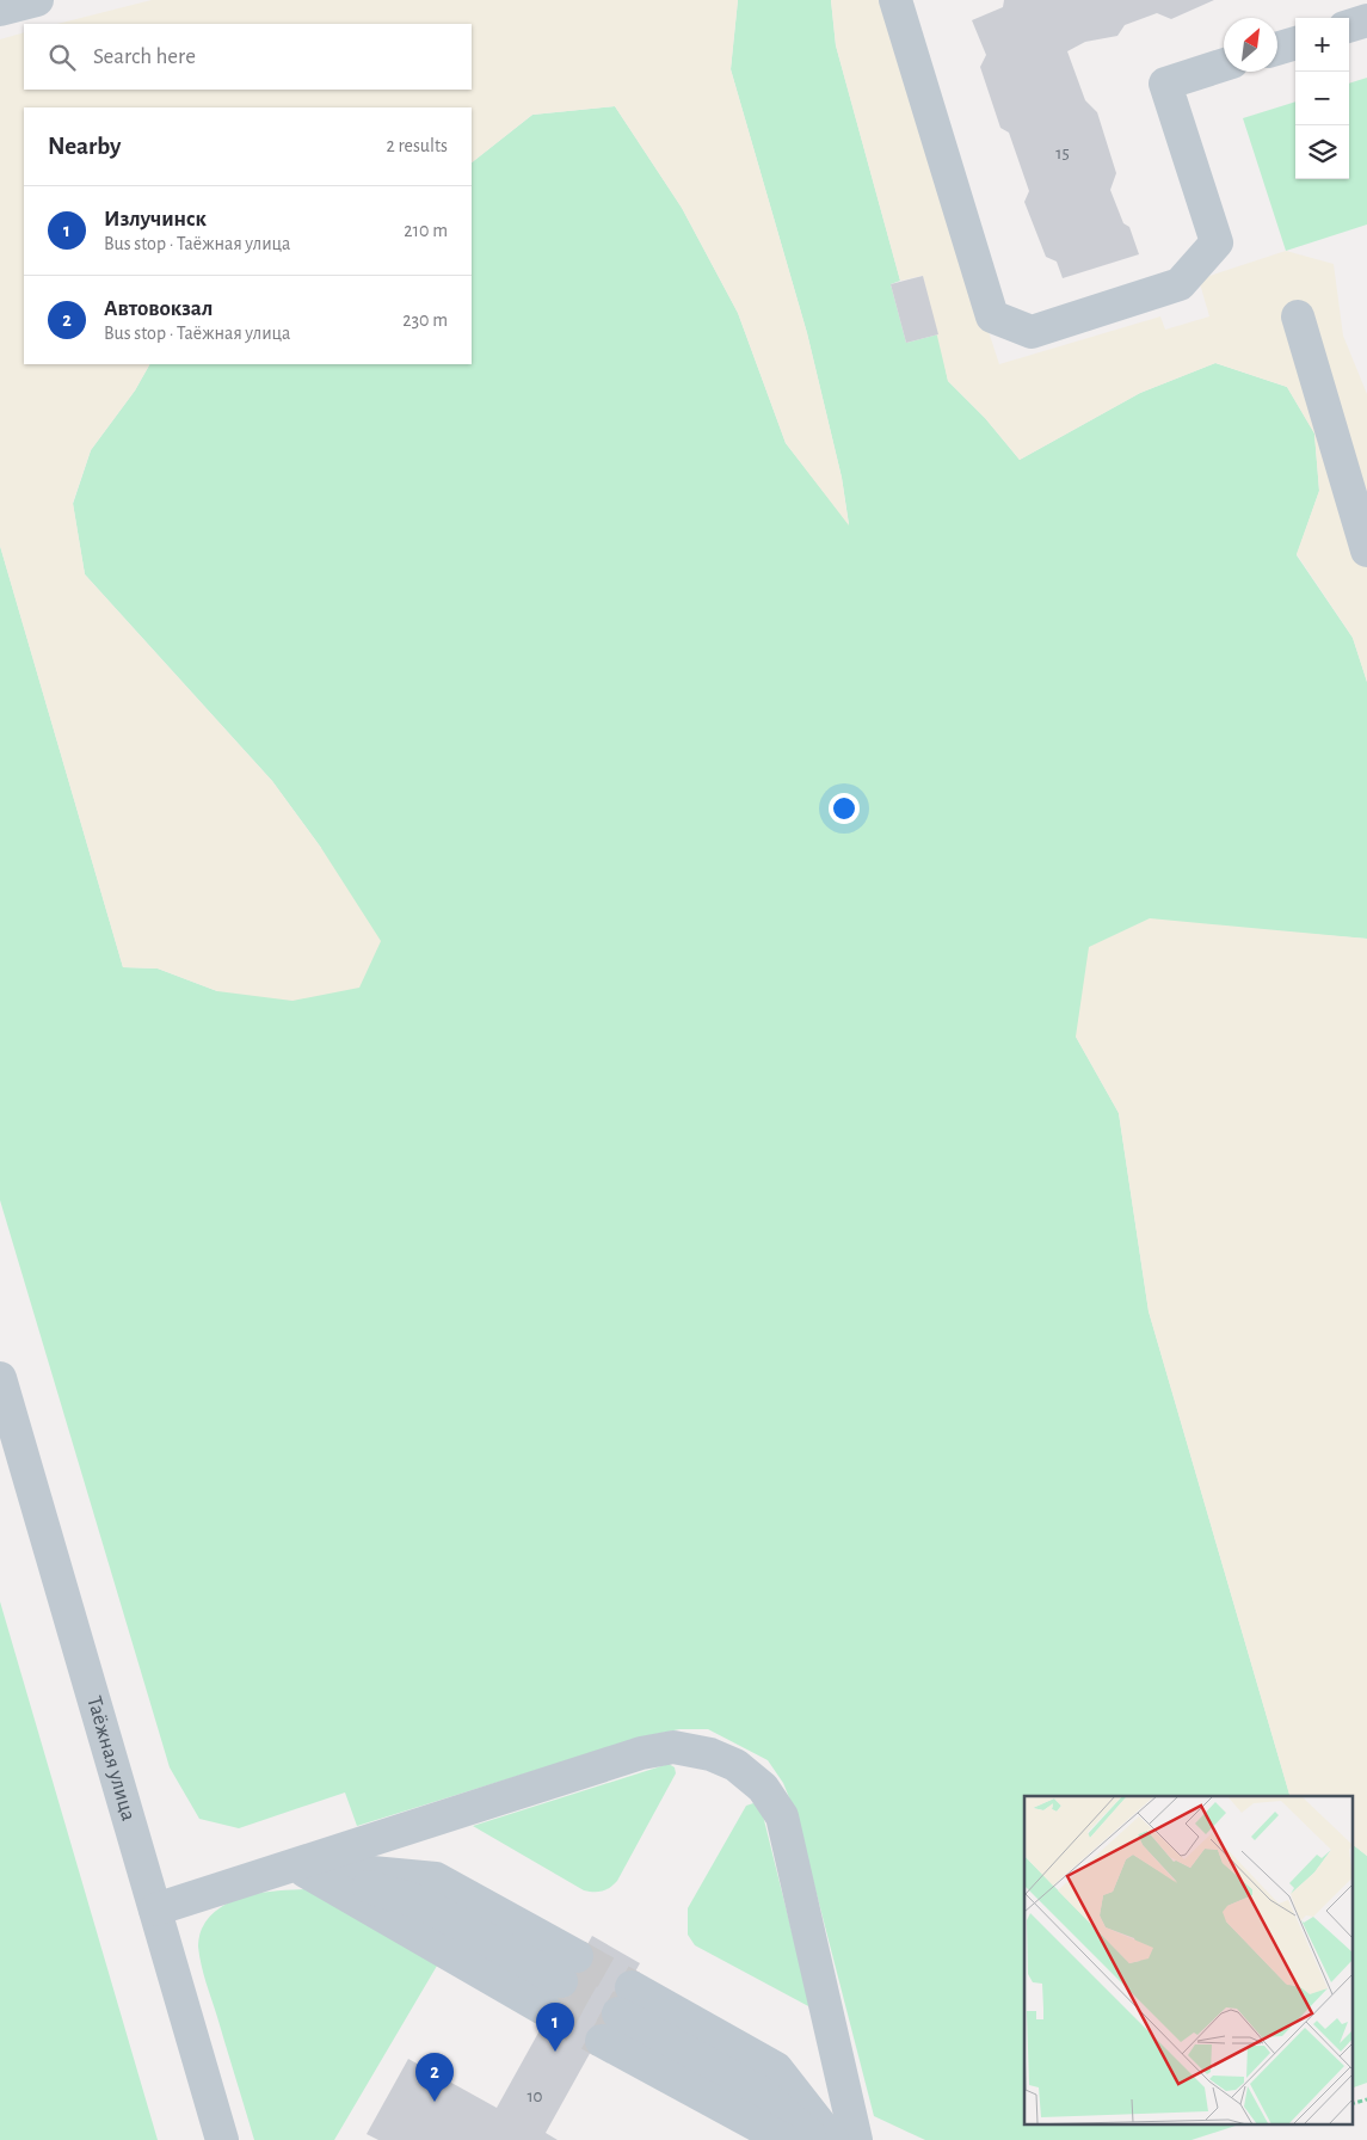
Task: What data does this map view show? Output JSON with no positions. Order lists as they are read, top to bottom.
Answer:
{
  "streets": {
    "street": ["Таёжная улица"]
  },
  "house_numbers": ["15", "10"],
  "north": "top right",
  "page": {
    "map_buttons": ["+", "−"],
    "search": "Search here",
    "heading": ["Nearby", "2 results"],
    "list": [
      {
        "mark": "1",
        "name": "Излучинск",
        "note": "Bus stop · Таёжная улица",
        "value": "210 m"
      },
      {
        "mark": "2",
        "name": "Автовокзал",
        "note": "Bus stop · Таёжная улица",
        "value": "230 m"
      }
    ],
    "pins": ["1", "2"]
  }
}
